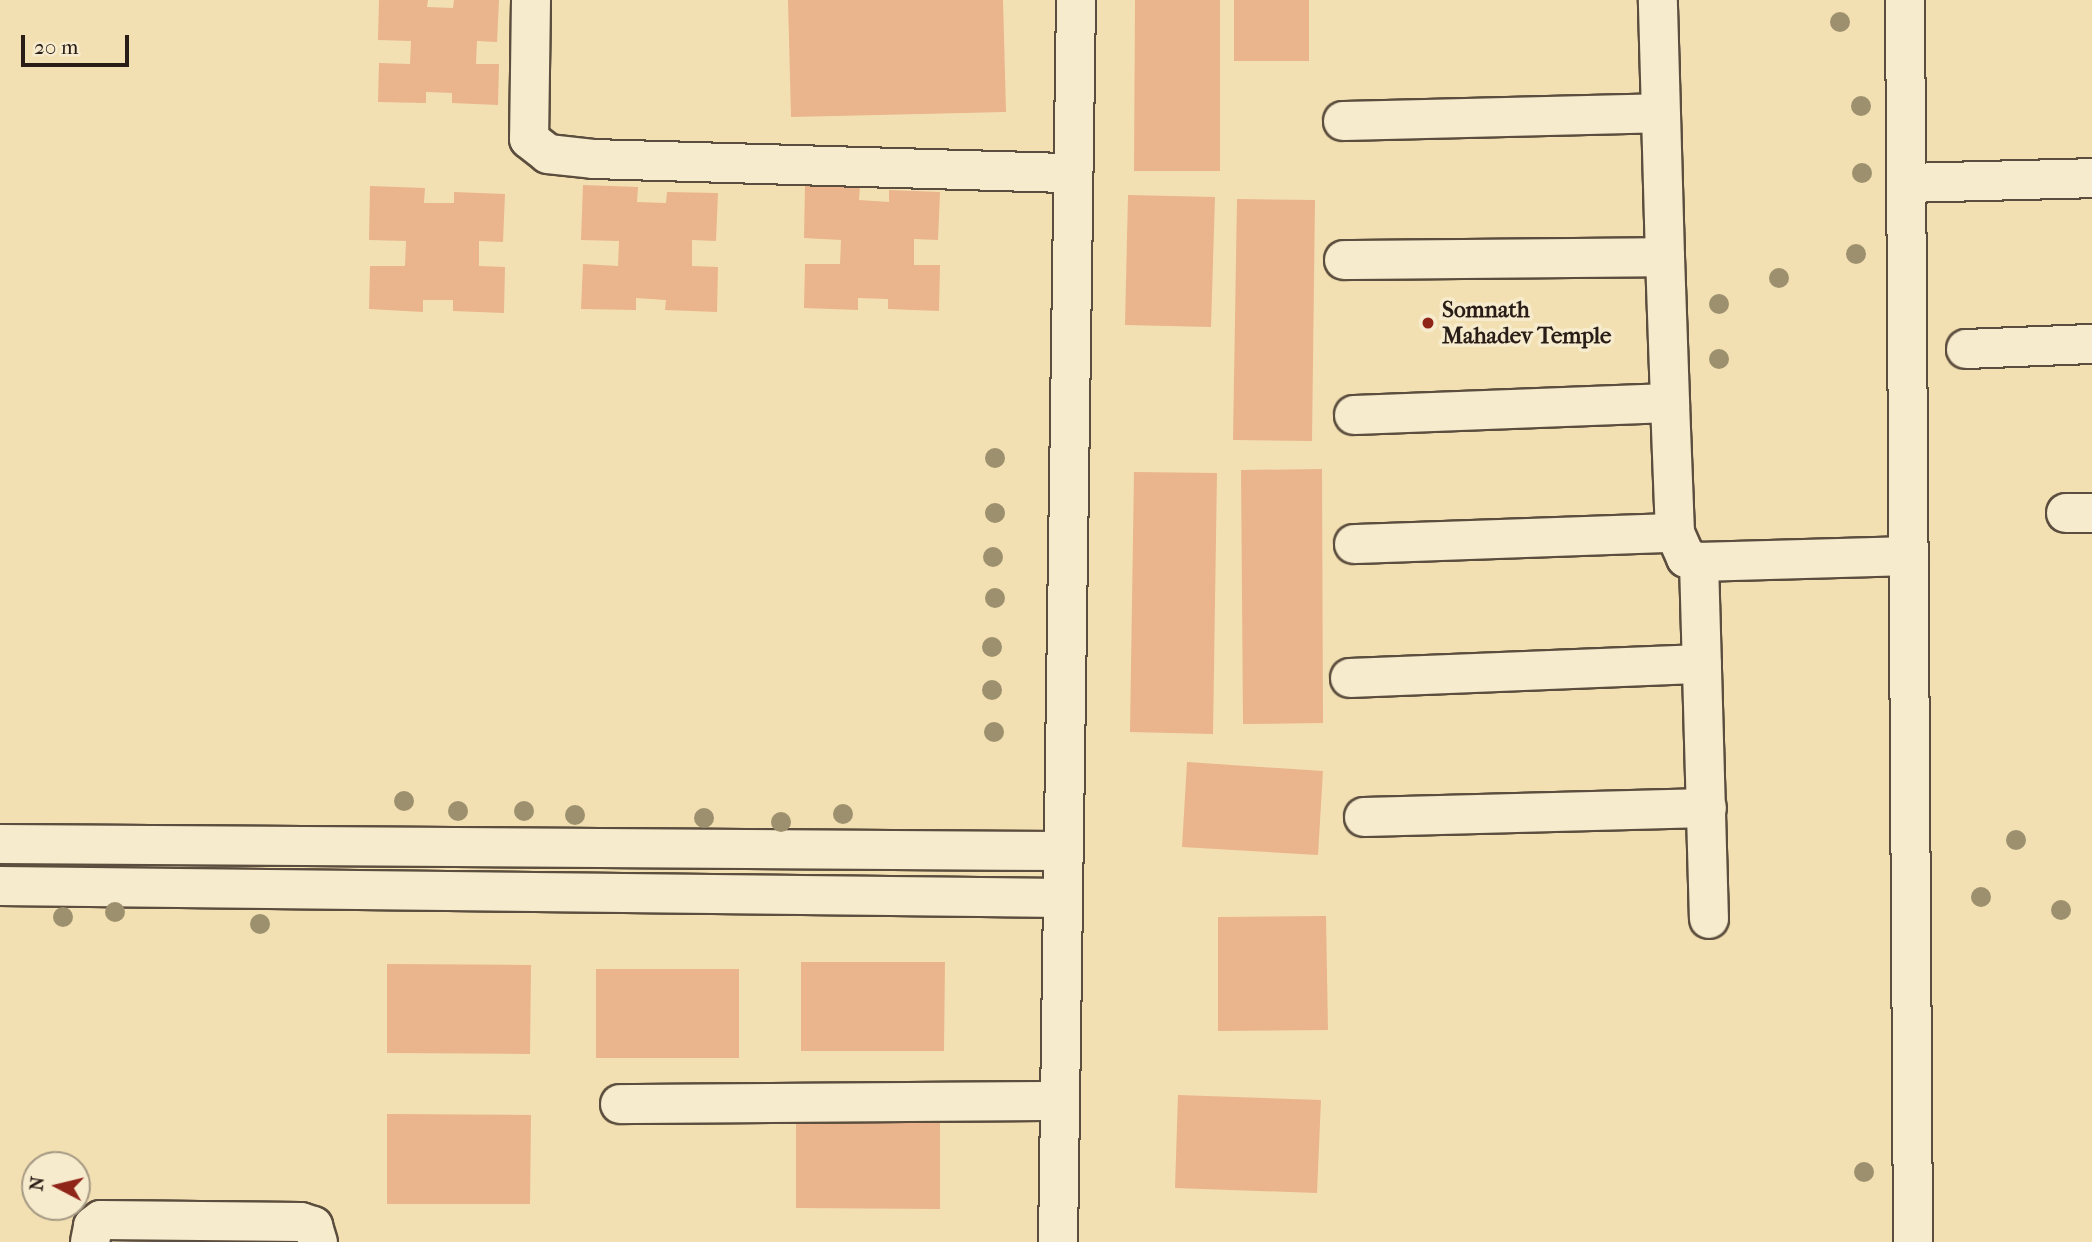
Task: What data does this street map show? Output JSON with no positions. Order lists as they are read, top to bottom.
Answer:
{
  "places": ["Somnath Mahadev Temple"],
  "scale_bar": "20 m",
  "north": "left"
}
